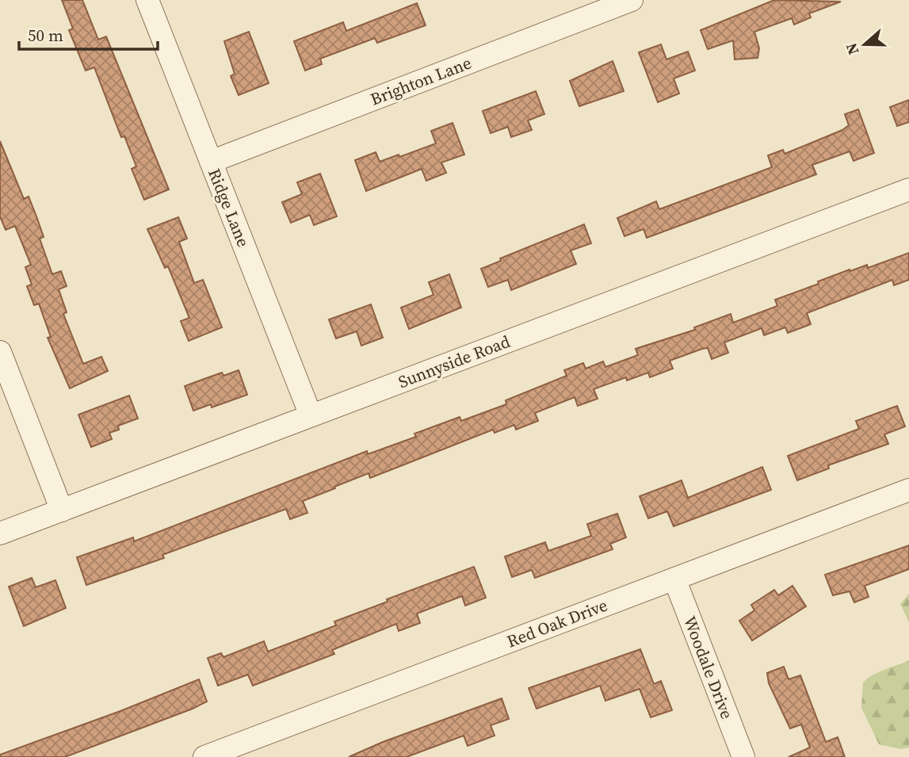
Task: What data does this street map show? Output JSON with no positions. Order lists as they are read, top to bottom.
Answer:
{
  "streets": {
    "street": [
      "Brighton Lane",
      "Ridge Lane",
      "Sunnyside Road",
      "Red Oak Drive",
      "Woodale Drive"
    ]
  },
  "crossings": [
    ["Brighton Lane", "Ridge Lane"],
    ["Ridge Lane", "Sunnyside Road"],
    ["Red Oak Drive", "Woodale Drive"]
  ],
  "scale_bar": "50 m",
  "north": "left"
}
